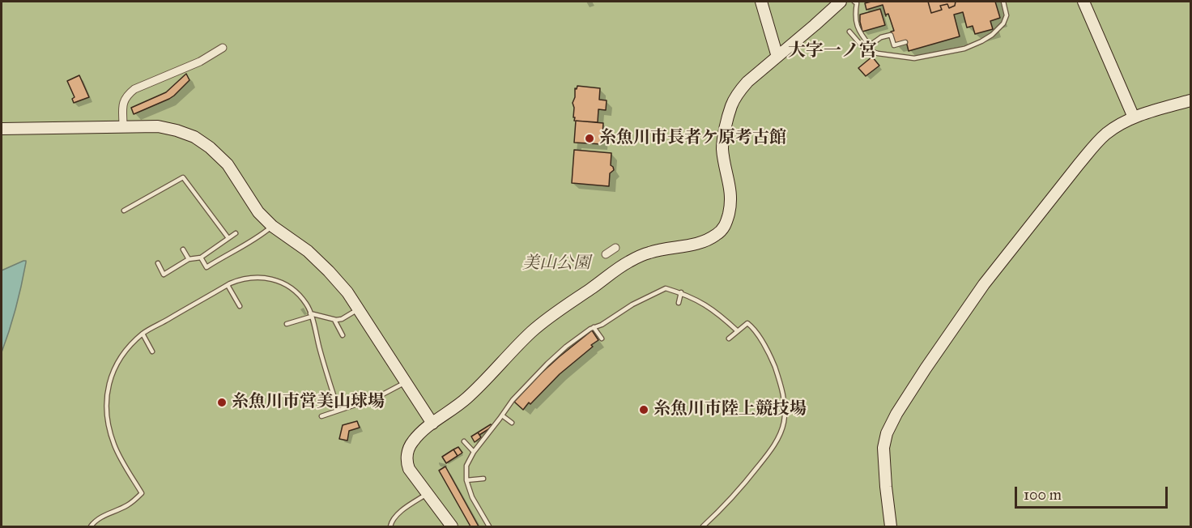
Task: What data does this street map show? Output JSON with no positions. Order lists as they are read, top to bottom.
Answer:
{
  "districts": ["大字一ノ宮"],
  "parks": ["美山公園"],
  "places": ["糸魚川市長者ケ原考古館", "糸魚川市営美山球場", "糸魚川市陸上競技場"],
  "scale_bar": "100 m"
}
